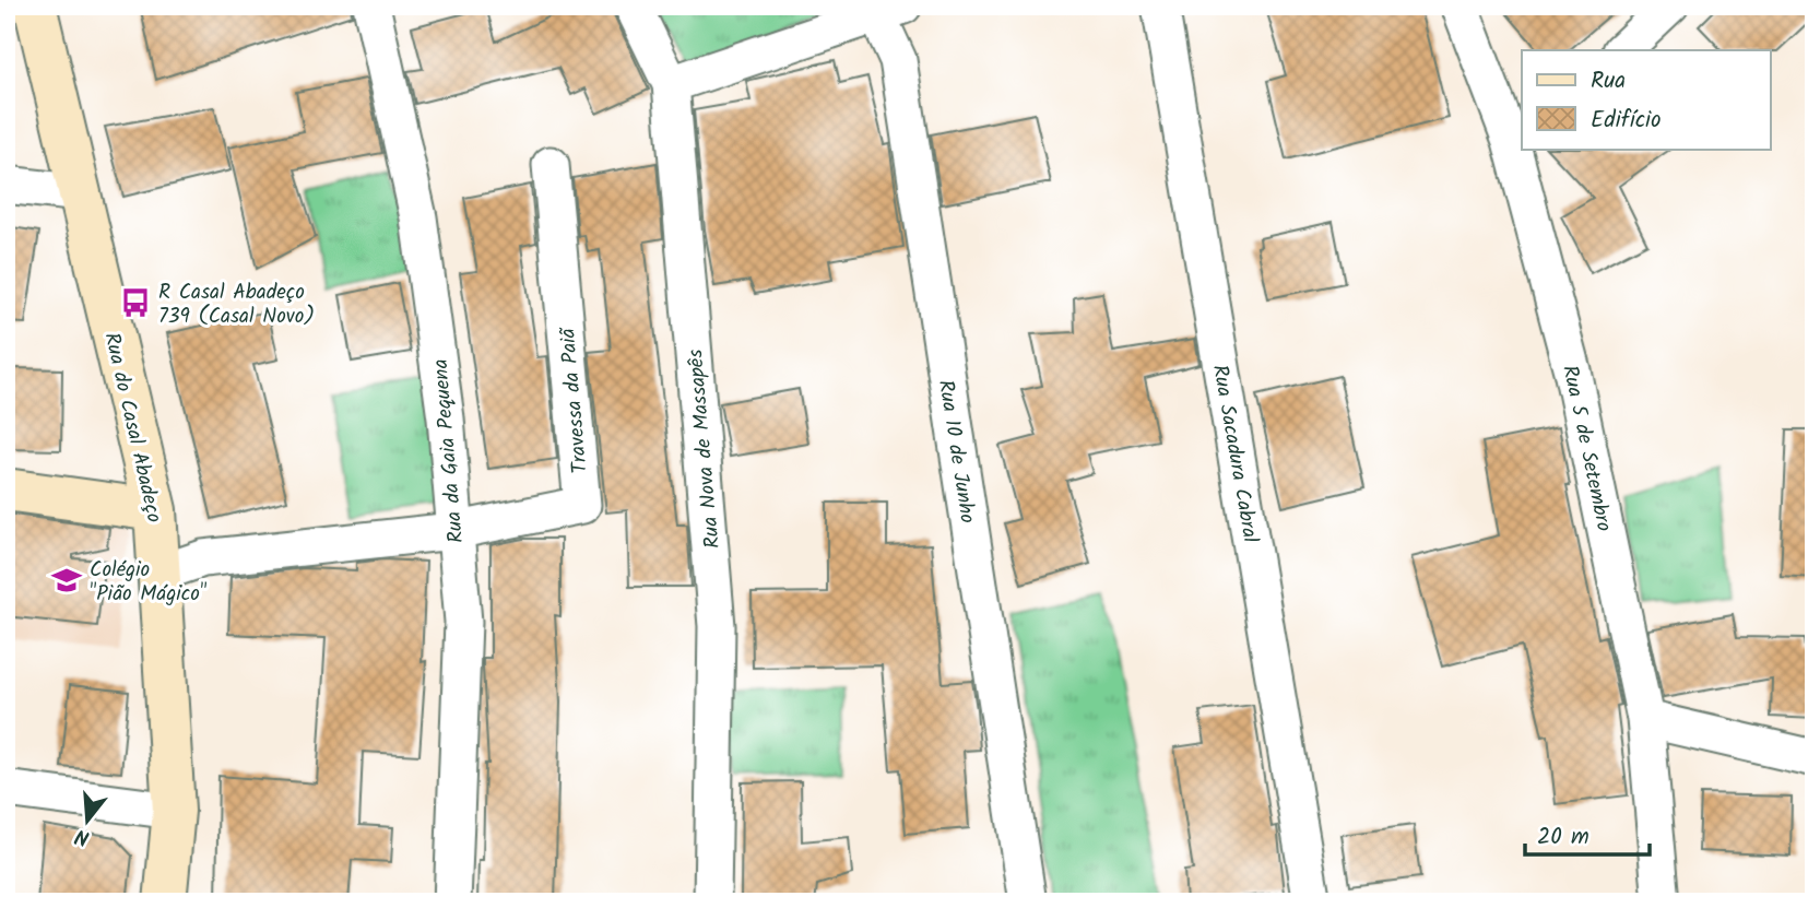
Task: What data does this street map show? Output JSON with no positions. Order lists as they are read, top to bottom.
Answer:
{
  "streets": {
    "street": [
      "Travessa da Paiã",
      "Rua do Casal Abadeço",
      "Rua 5 de Setembro",
      "Rua Nova de Massapês",
      "Rua da Gaia Pequena",
      "Rua 10 de Junho",
      "Rua Sacadura Cabral"
    ]
  },
  "crossings": [
    ["Travessa da Paiã", "Rua da Gaia Pequena"]
  ],
  "places": {
    "bus stop": ["R Casal Abadeço 739 (Casal Novo)"],
    "school or university": ["Colégio \"Pião Mágico\""]
  },
  "legend": ["Rua", "Edifício"],
  "scale_bar": "20 m",
  "north": "bottom"
}
